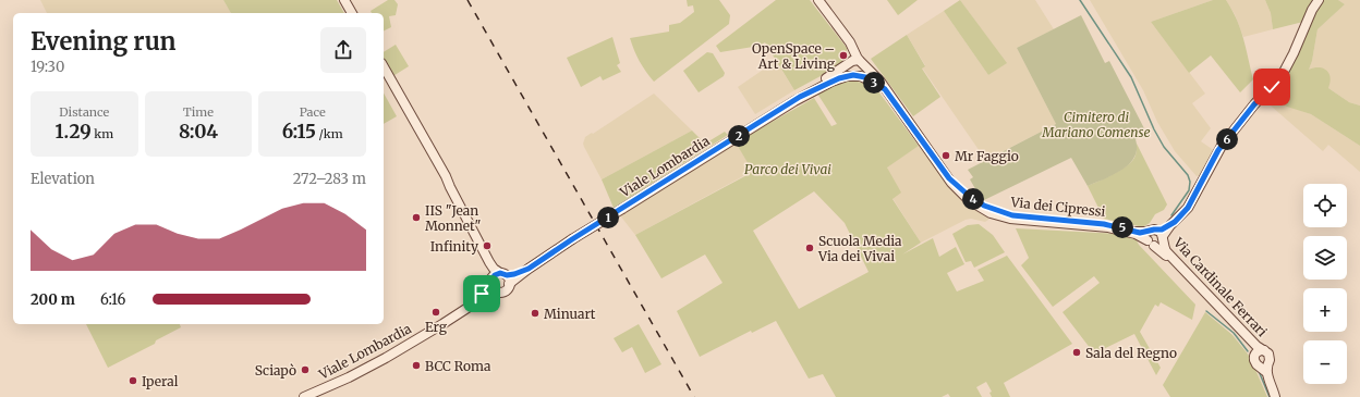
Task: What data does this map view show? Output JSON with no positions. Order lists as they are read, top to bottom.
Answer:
{
  "streets": {
    "main road": ["Viale Lombardia", "Via dei Cipressi", "Via Cardinale Ferrari"]
  },
  "crossings": [
    ["Viale Lombardia", "Via dei Cipressi"],
    ["Via dei Cipressi", "Via Cardinale Ferrari"]
  ],
  "parks": ["Cimitero di Mariano Comense", "Parco dei Vivai"],
  "places": [
    "OpenSpace – Art & Living",
    "Mr Faggio",
    "IIS \"Jean Monnet\"",
    "Infinity",
    "Scuola Media Via dei Vivai",
    "Erg",
    "Minuart",
    "Sala del Regno",
    "BCC Roma",
    "Sciapò",
    "Iperal"
  ],
  "page": {
    "heading": ["Evening run", "19:30"],
    "pins": [
      "3",
      "2",
      "6",
      "4",
      "1",
      "5"
    ],
    "stats": [
      ["Distance", "1.29 km"],
      ["Time", "8:04"],
      ["Pace", "6:15 /km"]
    ],
    "chart": ["Elevation", "272–283 m"],
    "map_buttons": ["+", "−"],
    "list": [
      {
        "name": "200 m",
        "note": "6:16"
      }
    ]
  }
}
